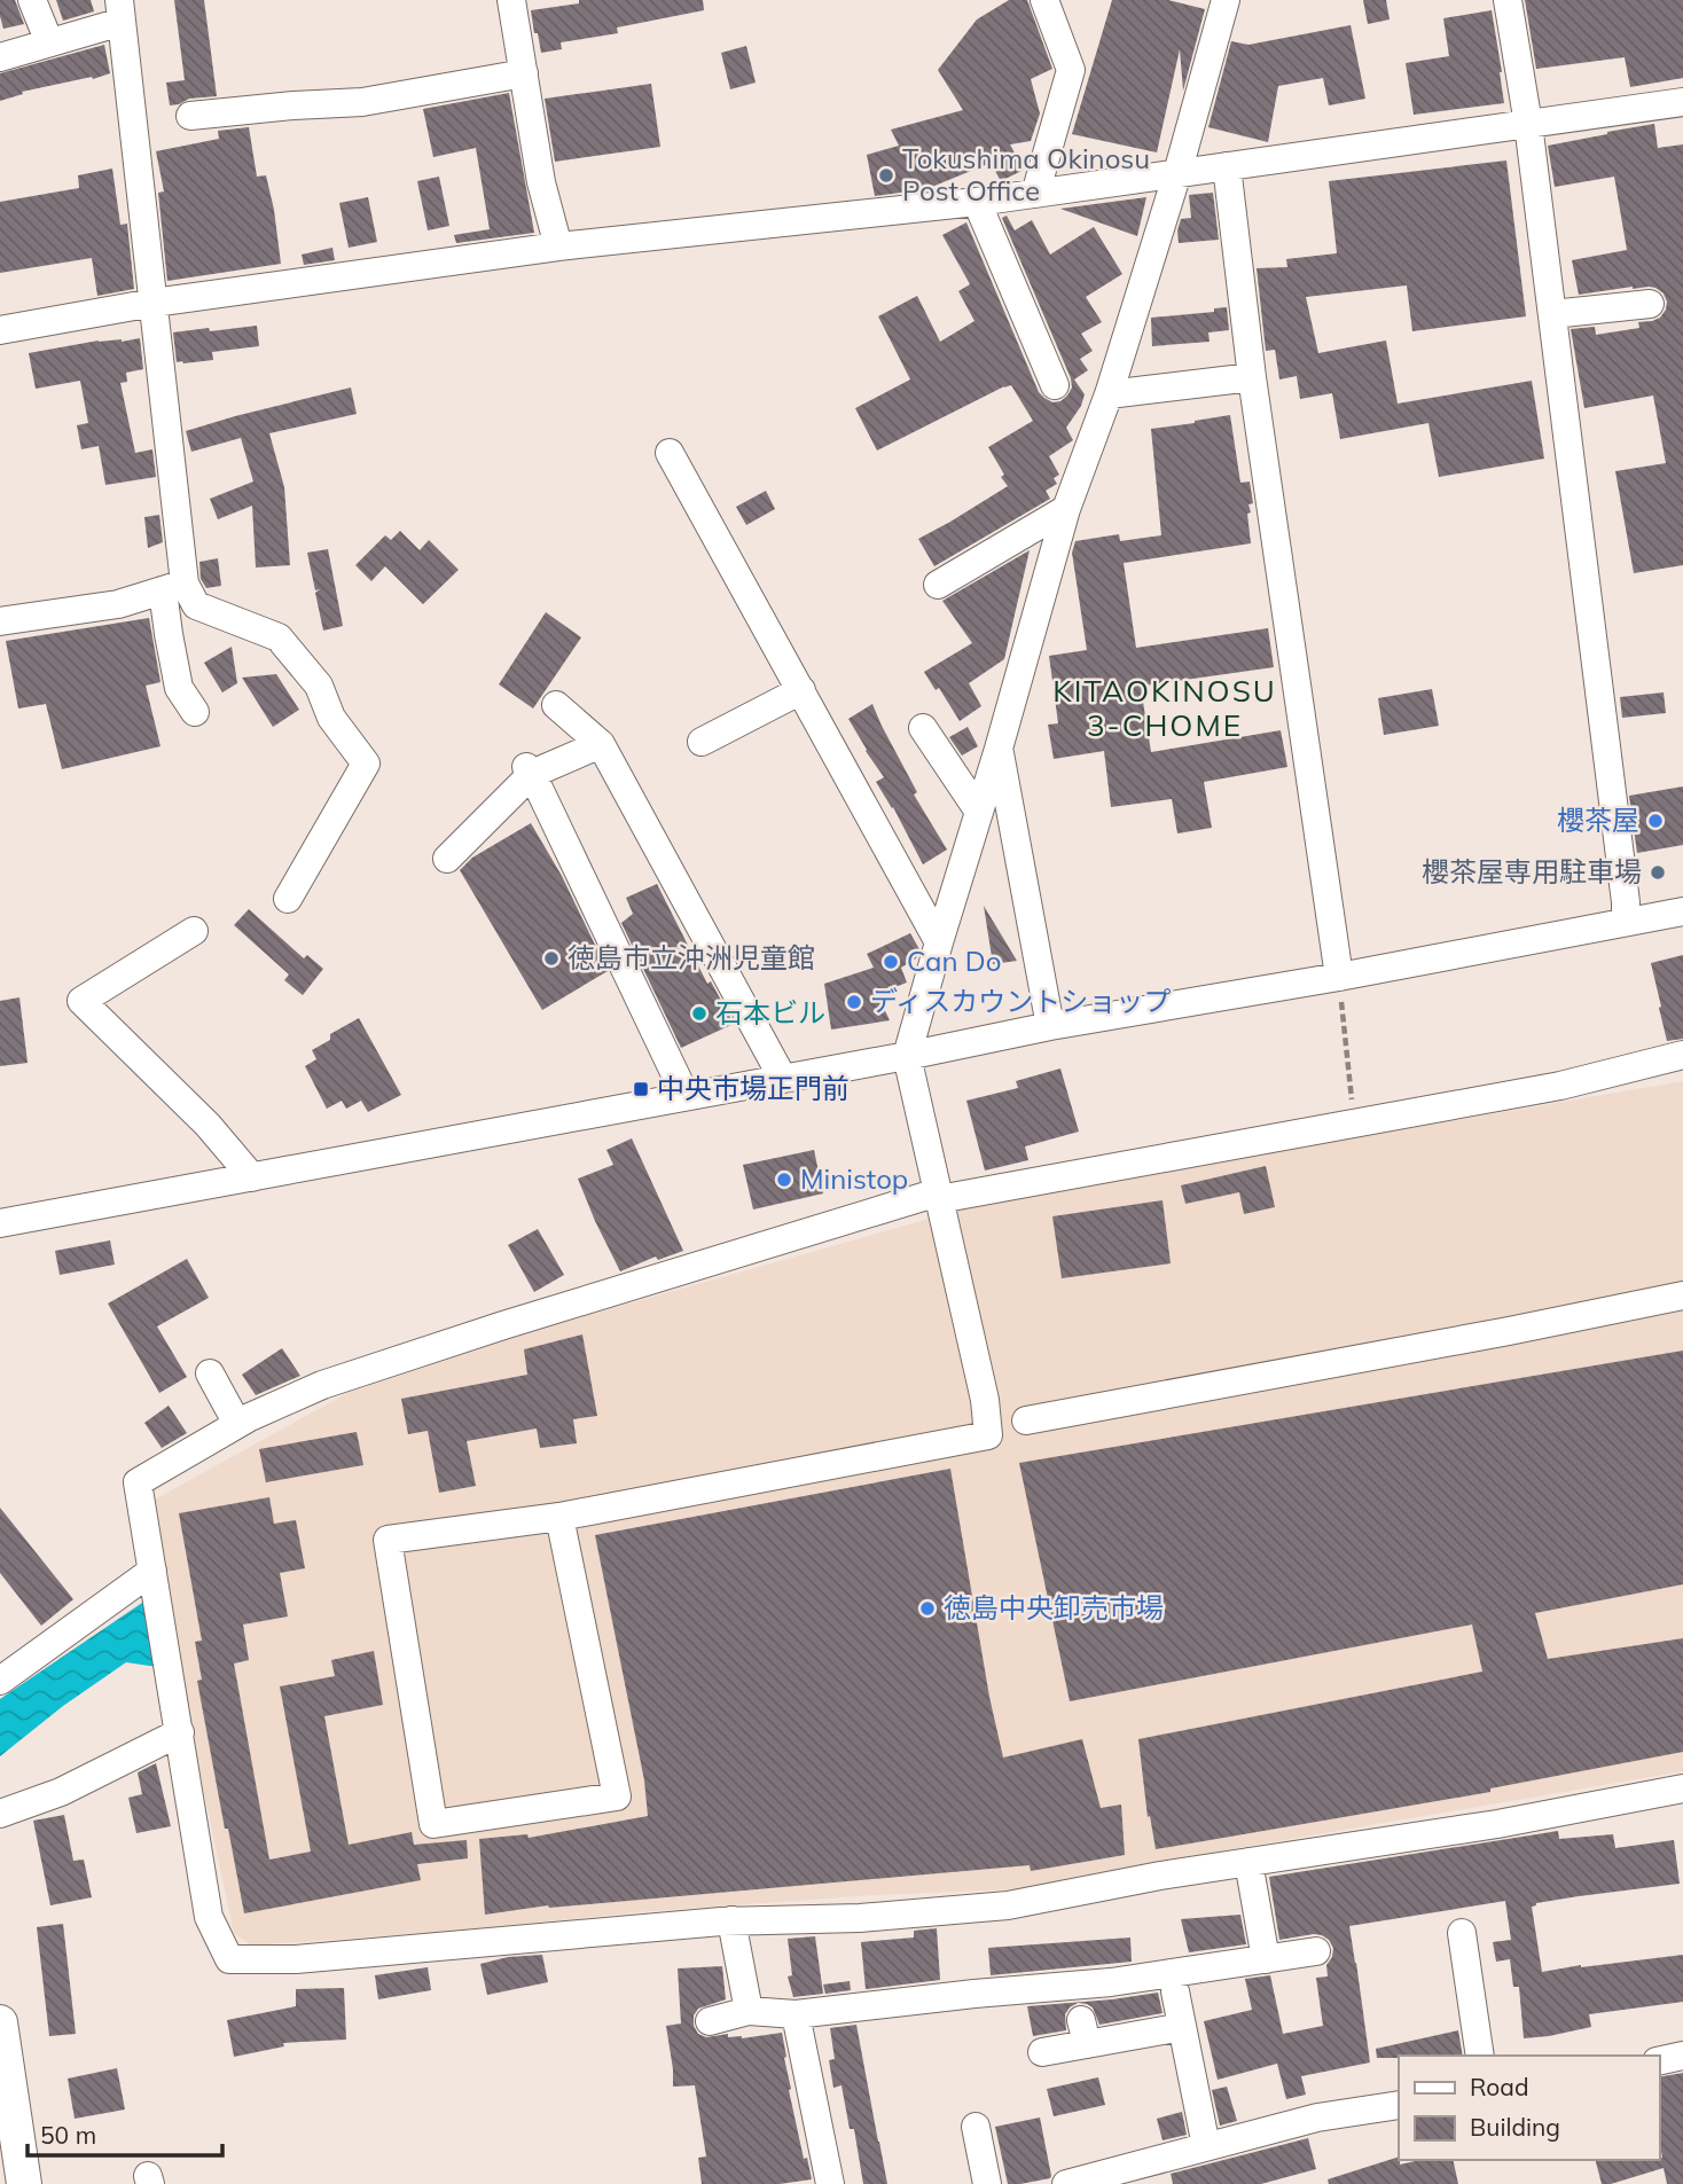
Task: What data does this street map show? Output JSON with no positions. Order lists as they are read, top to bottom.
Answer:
{
  "districts": ["KITAOKINOSU 3-CHOME"],
  "places": {
    "other": [
      "Tokushima Okinosu Post Office",
      "櫻茶屋",
      "櫻茶屋専用駐車場",
      "徳島市立沖洲児童館",
      "Can Do",
      "ディスカウントショップ",
      "石本ビル",
      "Ministop",
      "徳島中央卸売市場"
    ],
    "transit": ["中央市場正門前"]
  },
  "legend": ["Road", "Building"],
  "scale_bar": "50 m"
}
